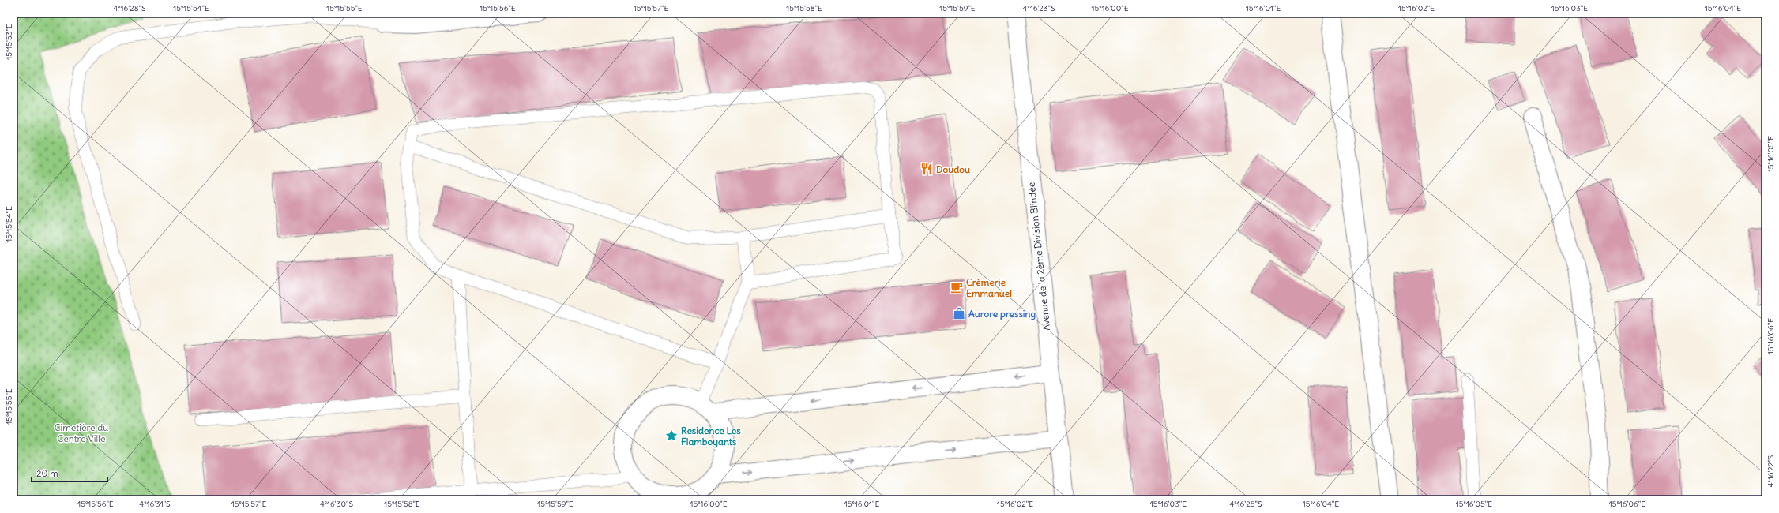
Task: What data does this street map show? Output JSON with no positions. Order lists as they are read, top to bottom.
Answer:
{
  "streets": {
    "street": ["Avenue de la 2ème Division Blindée"]
  },
  "parks": ["Cimetière du Centre Ville"],
  "places": {
    "restaurant": ["Doudou"],
    "cafe": ["Crèmerie Emmanuel"],
    "shop": ["Aurore pressing"],
    "place": ["Residence Les Flamboyants"]
  },
  "scale_bar": "20 m",
  "coordinates": [
    "4°16'28\"S",
    "15°15'54\"E",
    "15°15'55\"E",
    "15°15'56\"E",
    "15°15'57\"E",
    "15°15'58\"E",
    "15°15'59\"E",
    "4°16'23\"S",
    "15°16'00\"E",
    "15°16'01\"E",
    "15°16'02\"E",
    "15°16'03\"E",
    "15°16'04\"E",
    "15°15'53\"E",
    "15°16'05\"E",
    "15°16'06\"E",
    "4°16'22\"S",
    "4°16'31\"S",
    "4°16'30\"S",
    "4°16'25\"S"
  ]
}
